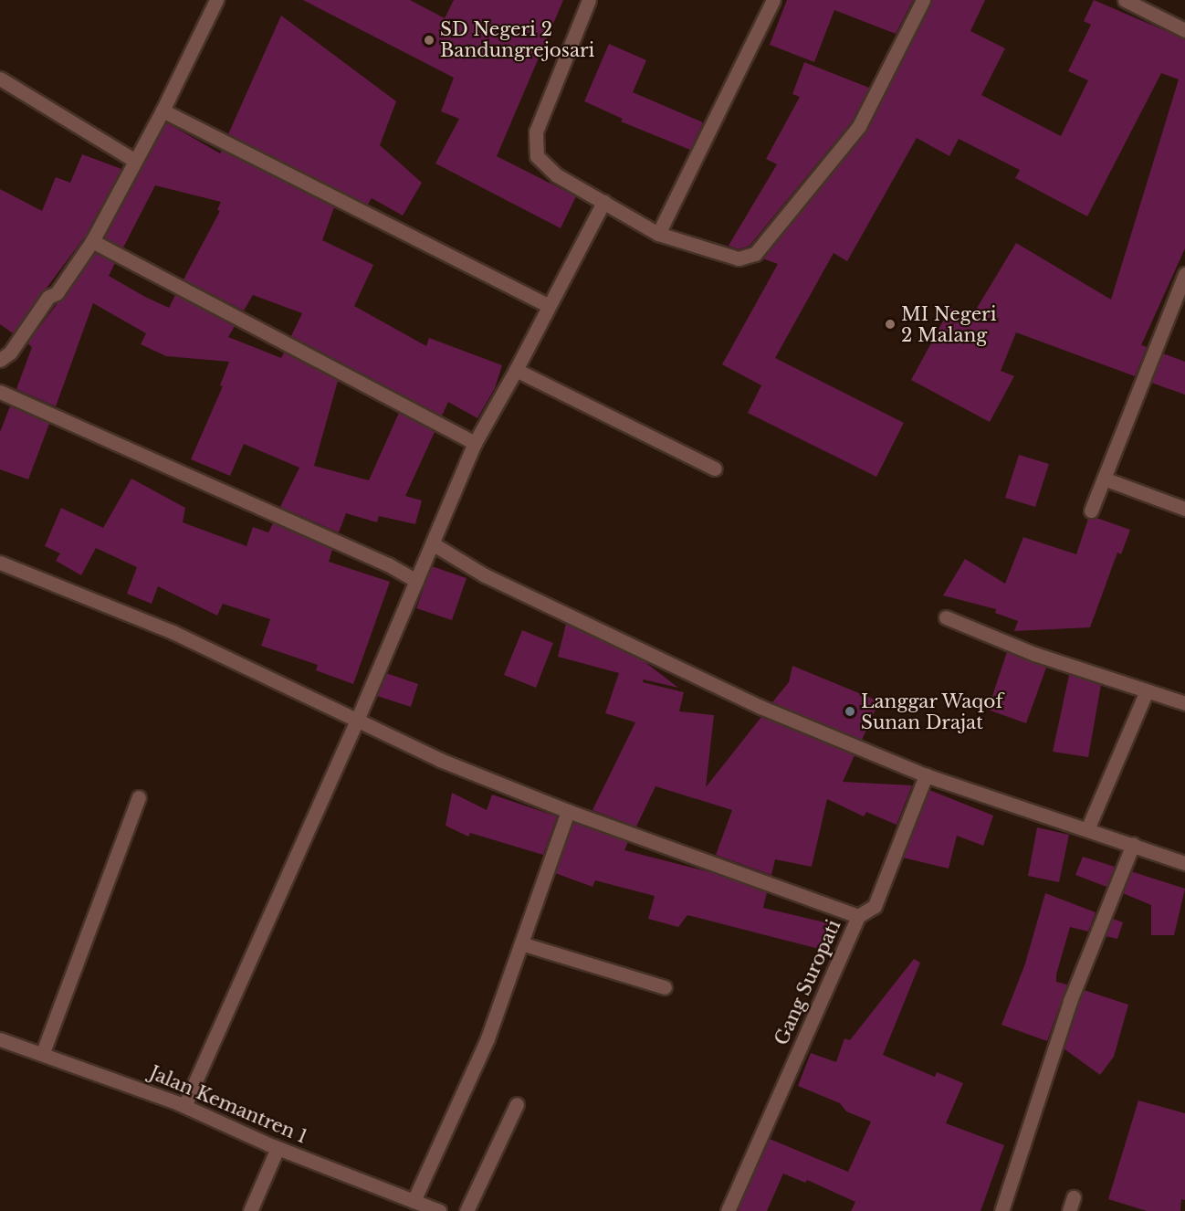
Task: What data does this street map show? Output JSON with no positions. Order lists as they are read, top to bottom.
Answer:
{
  "streets": {
    "street": ["Gang Suropati", "Jalan Kemantren 1"]
  },
  "places": ["SD Negeri 2 Bandungrejosari", "MI Negeri 2 Malang", "Langgar Waqof Sunan Drajat"]
}
